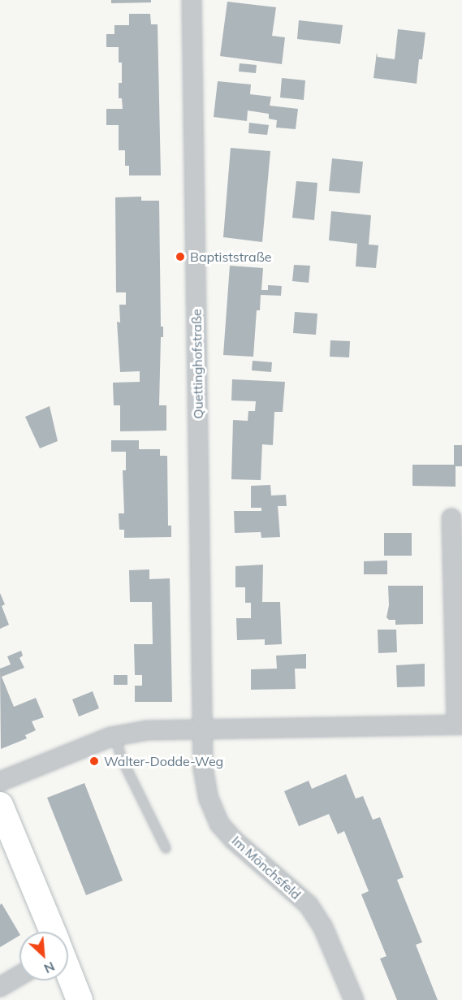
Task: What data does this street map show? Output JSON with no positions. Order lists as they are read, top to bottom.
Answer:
{
  "streets": {
    "street": ["Quettinghofstraße", "Im Mönchsfeld"]
  },
  "crossings": [
    ["Quettinghofstraße", "Im Mönchsfeld"]
  ],
  "places": ["Baptiststraße", "Walter-Dodde-Weg"],
  "north": "bottom right"
}
